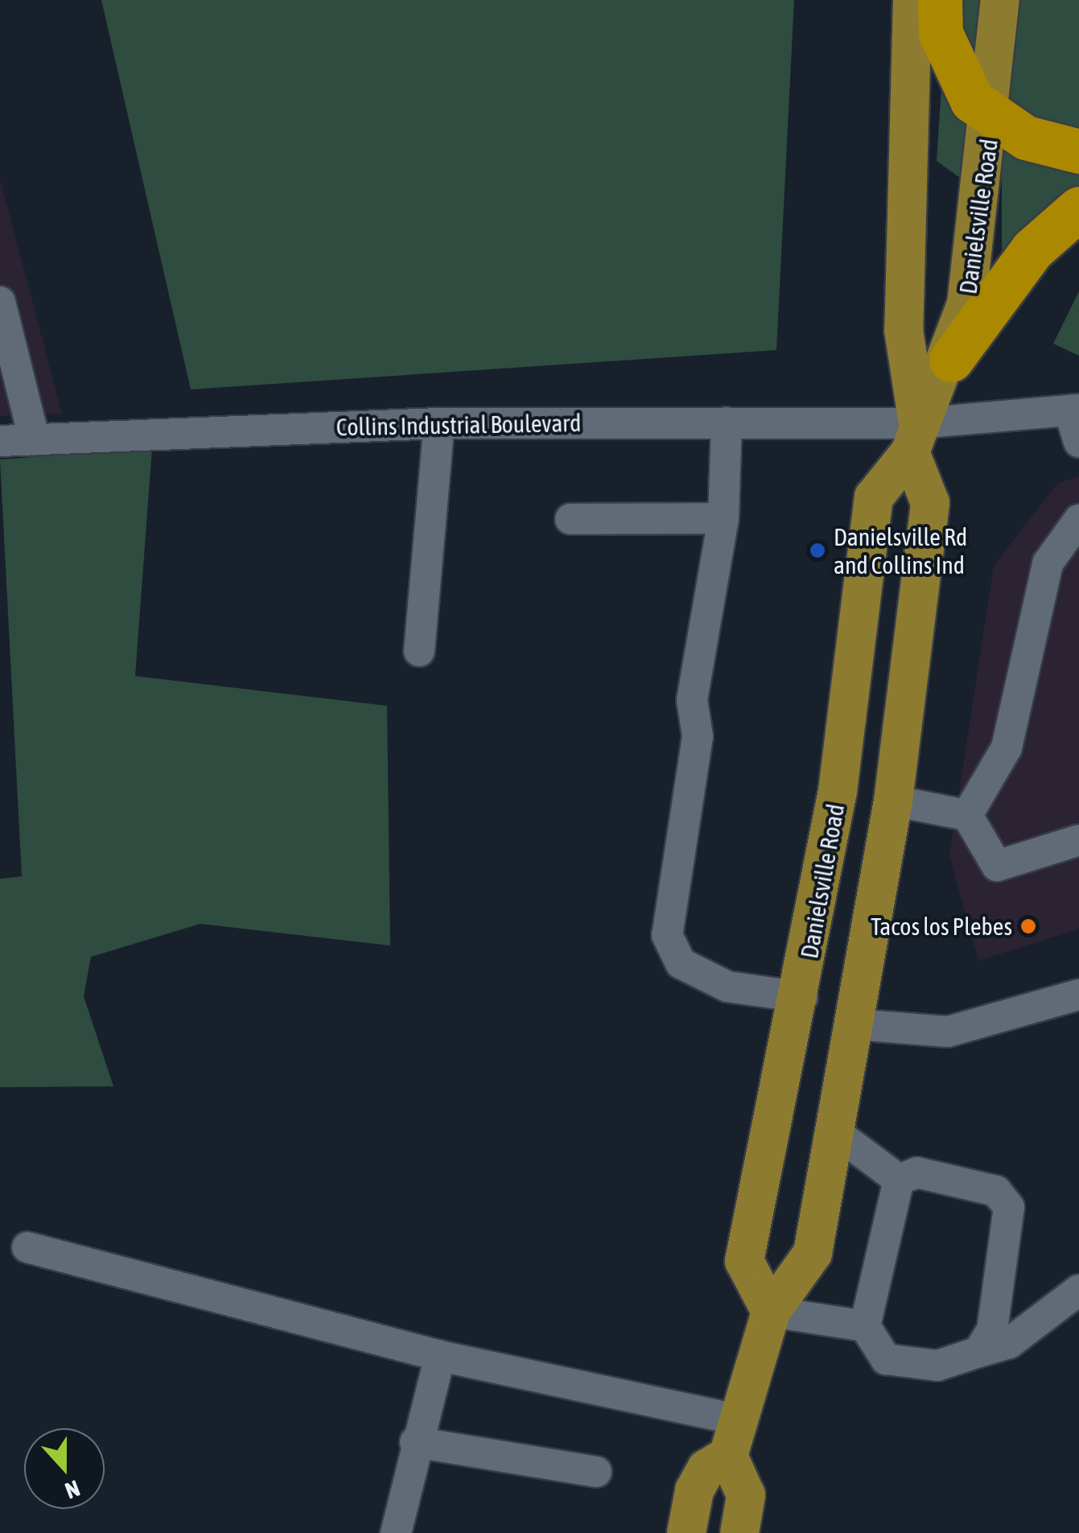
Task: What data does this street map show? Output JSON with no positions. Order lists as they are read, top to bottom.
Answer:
{
  "streets": {
    "main road": ["Danielsville Road"],
    "street": ["Collins Industrial Boulevard"]
  },
  "crossings": [
    ["Danielsville Road", "Collins Industrial Boulevard"]
  ],
  "places": ["Danielsville Rd and Collins Ind", "Tacos los Plebes"],
  "north": "bottom"
}
